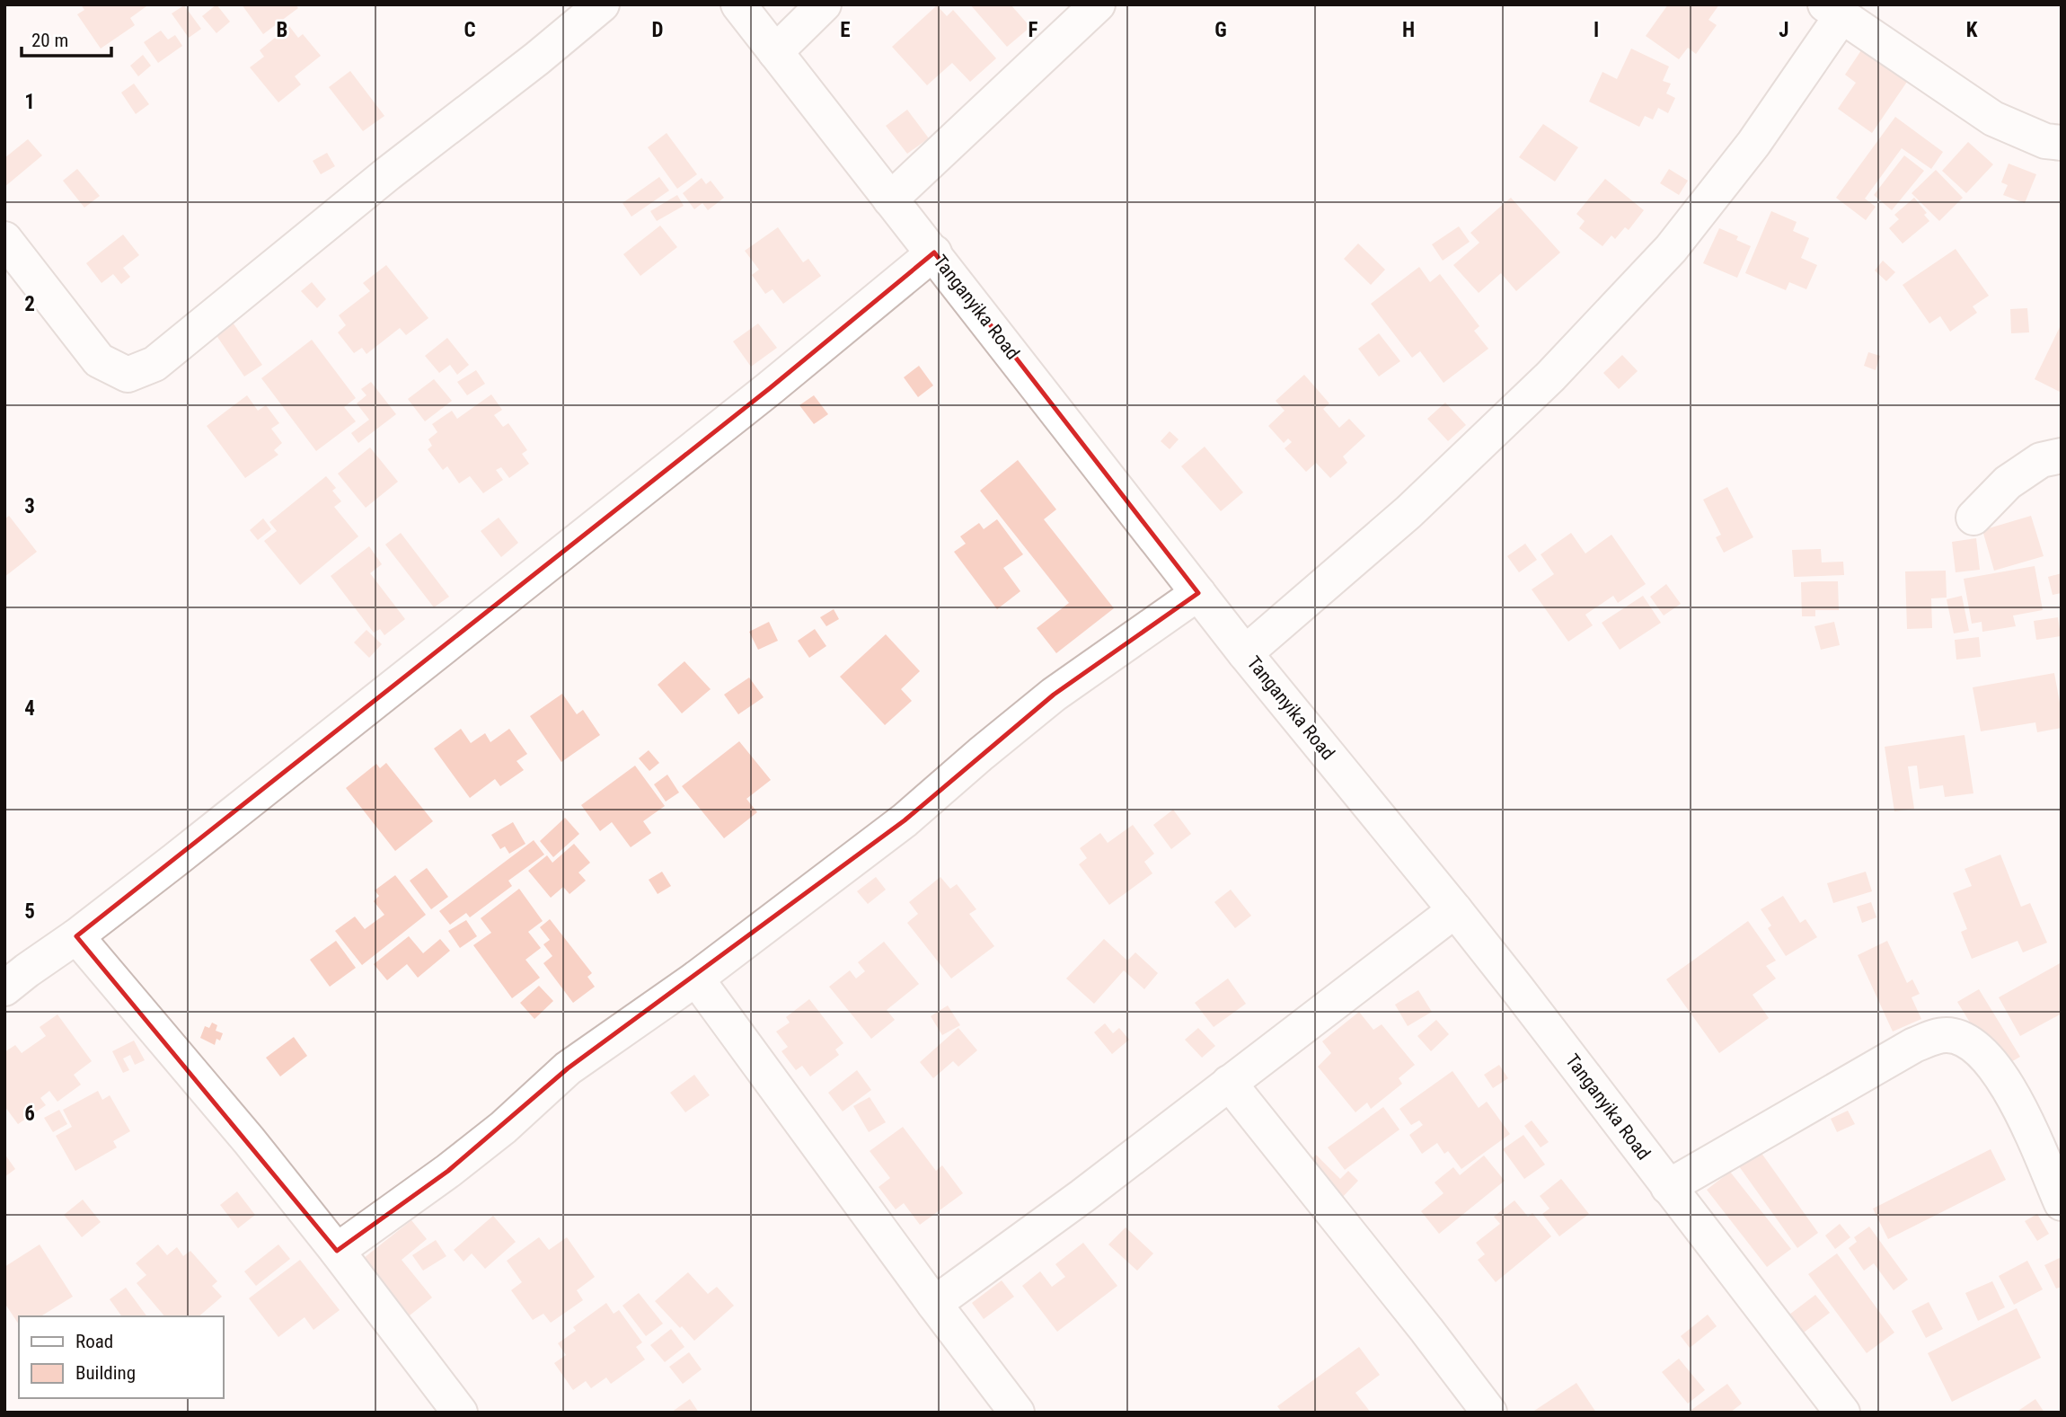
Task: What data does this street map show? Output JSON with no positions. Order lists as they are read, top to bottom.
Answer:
{
  "streets": {
    "street": ["Tanganyika Road"]
  },
  "legend": ["Road", "Building"],
  "scale_bar": "20 m",
  "grid": {
    "columns": [
      "B",
      "C",
      "D",
      "E",
      "F",
      "G",
      "H",
      "I",
      "J",
      "K"
    ],
    "rows": [
      "1",
      "2",
      "3",
      "4",
      "5",
      "6"
    ]
  }
}
